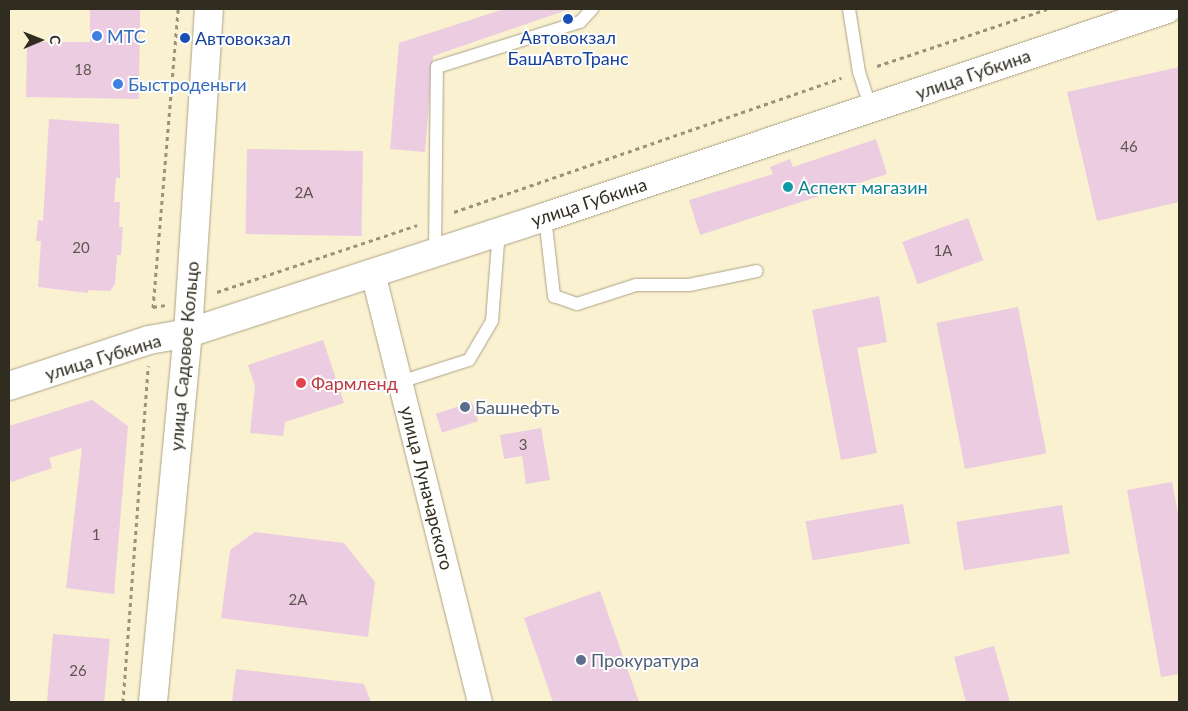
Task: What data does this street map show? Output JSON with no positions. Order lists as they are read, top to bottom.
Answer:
{
  "streets": {
    "street": ["улица Губкина", "улица Садовое Кольцо", "улица Луначарского"]
  },
  "crossings": [
    ["улица Губкина", "улица Садовое Кольцо"],
    ["улица Губкина", "улица Луначарского"]
  ],
  "places": [
    "Автовокзал БашАвтоТранс",
    "МТС",
    "Автовокзал",
    "Быстроденьги",
    "Аспект магазин",
    "Фармленд",
    "Башнефть",
    "Прокуратура"
  ],
  "house_numbers": [
    "18",
    "46",
    "2А",
    "20",
    "1А",
    "3",
    "1",
    "2А",
    "26"
  ],
  "north": "right"
}
